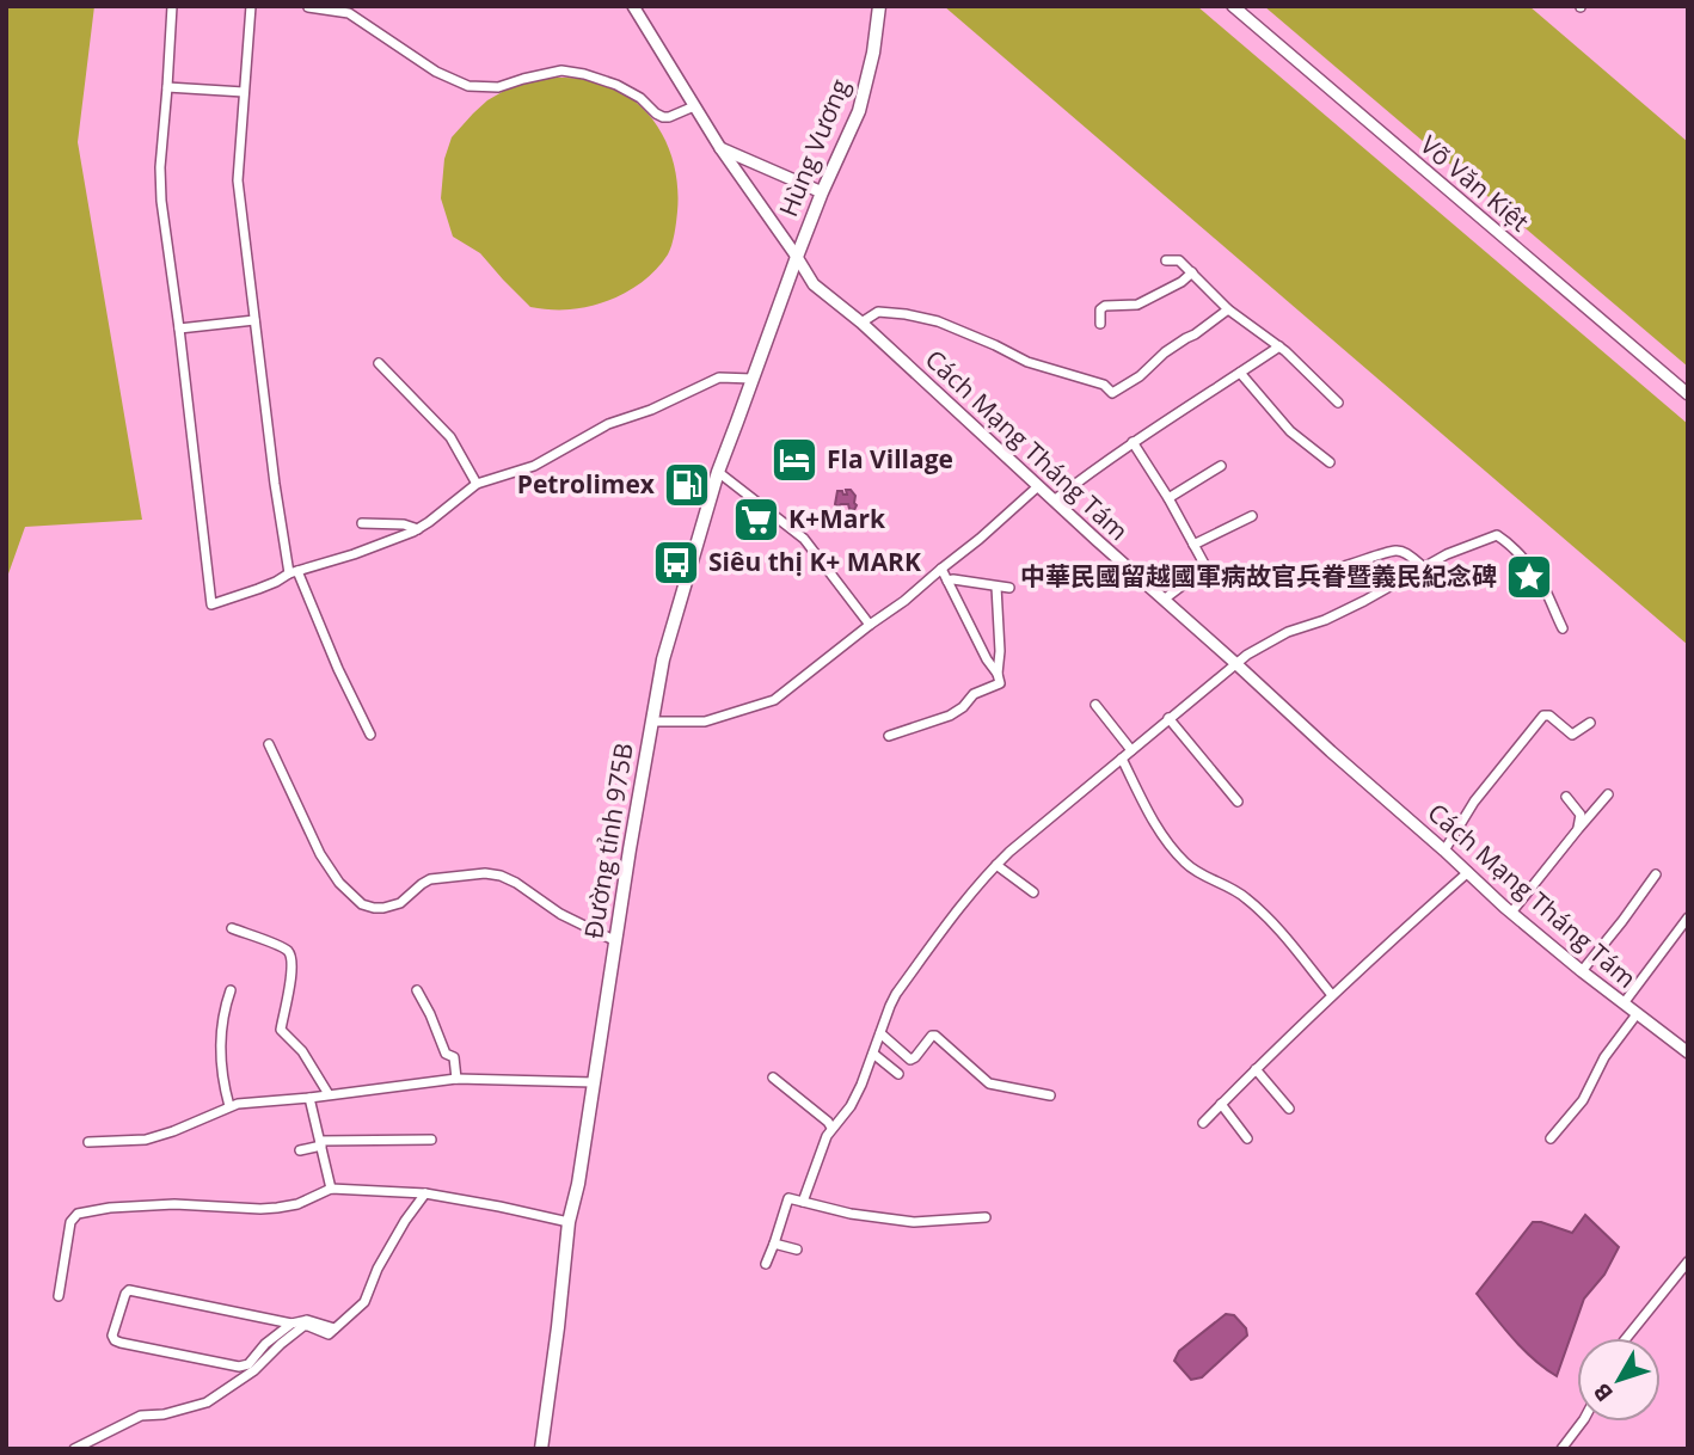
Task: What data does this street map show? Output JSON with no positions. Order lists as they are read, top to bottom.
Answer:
{
  "streets": {
    "main road": ["Hùng Vương", "Đường tỉnh 975B"],
    "street": ["Võ Văn Kiệt", "Cách Mạng Tháng Tám"]
  },
  "crossings": [
    ["Hùng Vương", "Cách Mạng Tháng Tám"],
    ["Hùng Vương", "Đường tỉnh 975B"],
    ["Cách Mạng Tháng Tám", "Đường tỉnh 975B"]
  ],
  "places": {
    "hotel": ["Fla Village"],
    "fuel station": ["Petrolimex"],
    "supermarket": ["K+Mark"],
    "bus stop": ["Siêu thị K+ MARK"],
    "place": ["中華民國留越國軍病故官兵眷暨義民紀念碑"]
  },
  "north": "bottom left"
}
